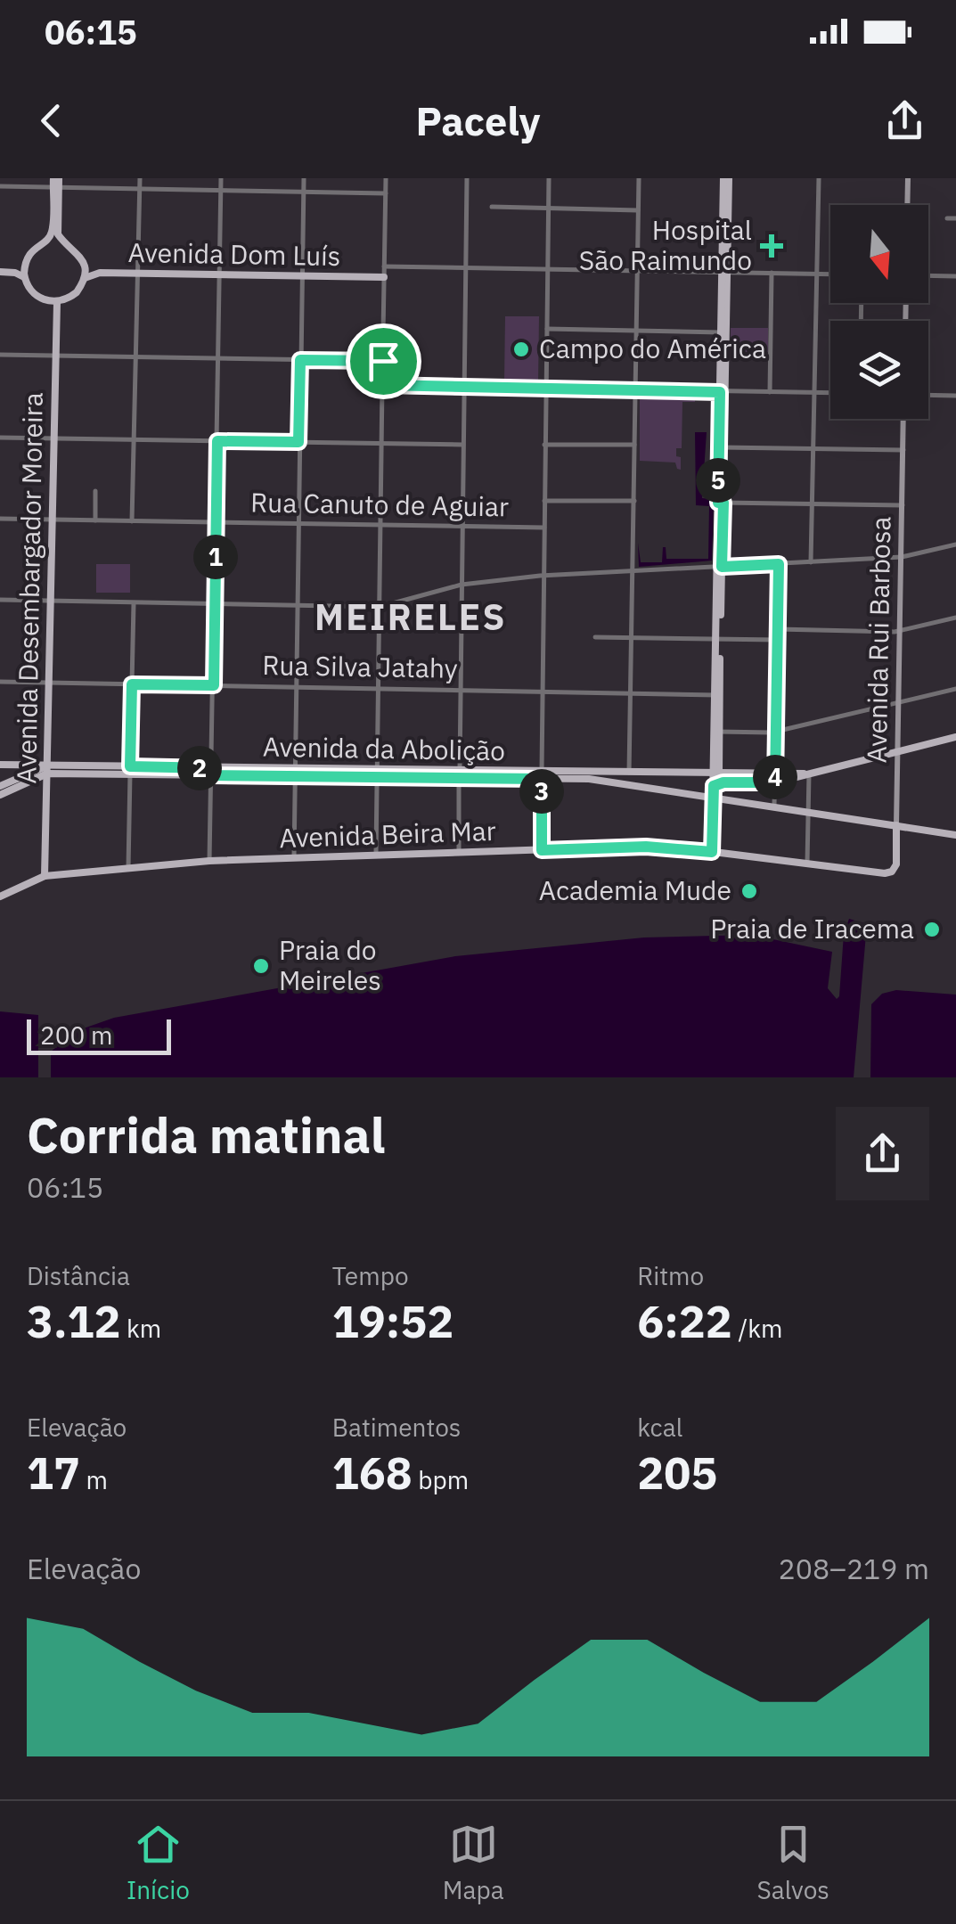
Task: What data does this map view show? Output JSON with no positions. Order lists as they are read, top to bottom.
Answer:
{
  "streets": {
    "main road": [
      "Avenida Dom Luís",
      "Avenida Desembargador Moreira",
      "Avenida Rui Barbosa",
      "Avenida da Abolição",
      "Avenida Beira Mar"
    ],
    "street": ["Rua Canuto de Aguiar", "Rua Silva Jatahy"]
  },
  "crossings": [
    ["Rua Canuto de Aguiar", "Avenida Desembargador Moreira"],
    ["Avenida Desembargador Moreira", "Rua Silva Jatahy"],
    ["Avenida Desembargador Moreira", "Avenida da Abolição"],
    ["Avenida Desembargador Moreira", "Avenida Beira Mar"],
    ["Avenida Rui Barbosa", "Avenida da Abolição"],
    ["Avenida Rui Barbosa", "Avenida Beira Mar"]
  ],
  "districts": ["MEIRELES"],
  "places": {
    "health": ["Hospital São Raimundo"],
    "other": [
      "Campo do América",
      "Academia Mude",
      "Praia de Iracema",
      "Praia do Meireles"
    ]
  },
  "scale_bar": "200 m",
  "north": "bottom",
  "page": {
    "status": "06:15",
    "header": "Pacely",
    "pins": [
      "5",
      "1",
      "2",
      "4",
      "3"
    ],
    "scale": "200 m",
    "heading": ["Corrida matinal", "06:15"],
    "stats": [
      ["Distância", "3.12 km"],
      ["Tempo", "19:52"],
      ["Ritmo", "6:22 /km"],
      ["Elevação", "17 m"],
      ["Batimentos", "168 bpm"],
      ["kcal", "205"]
    ],
    "chart": ["Elevação", "208–219 m"],
    "tabs": ["Início", "Mapa", "Salvos"]
  }
}
